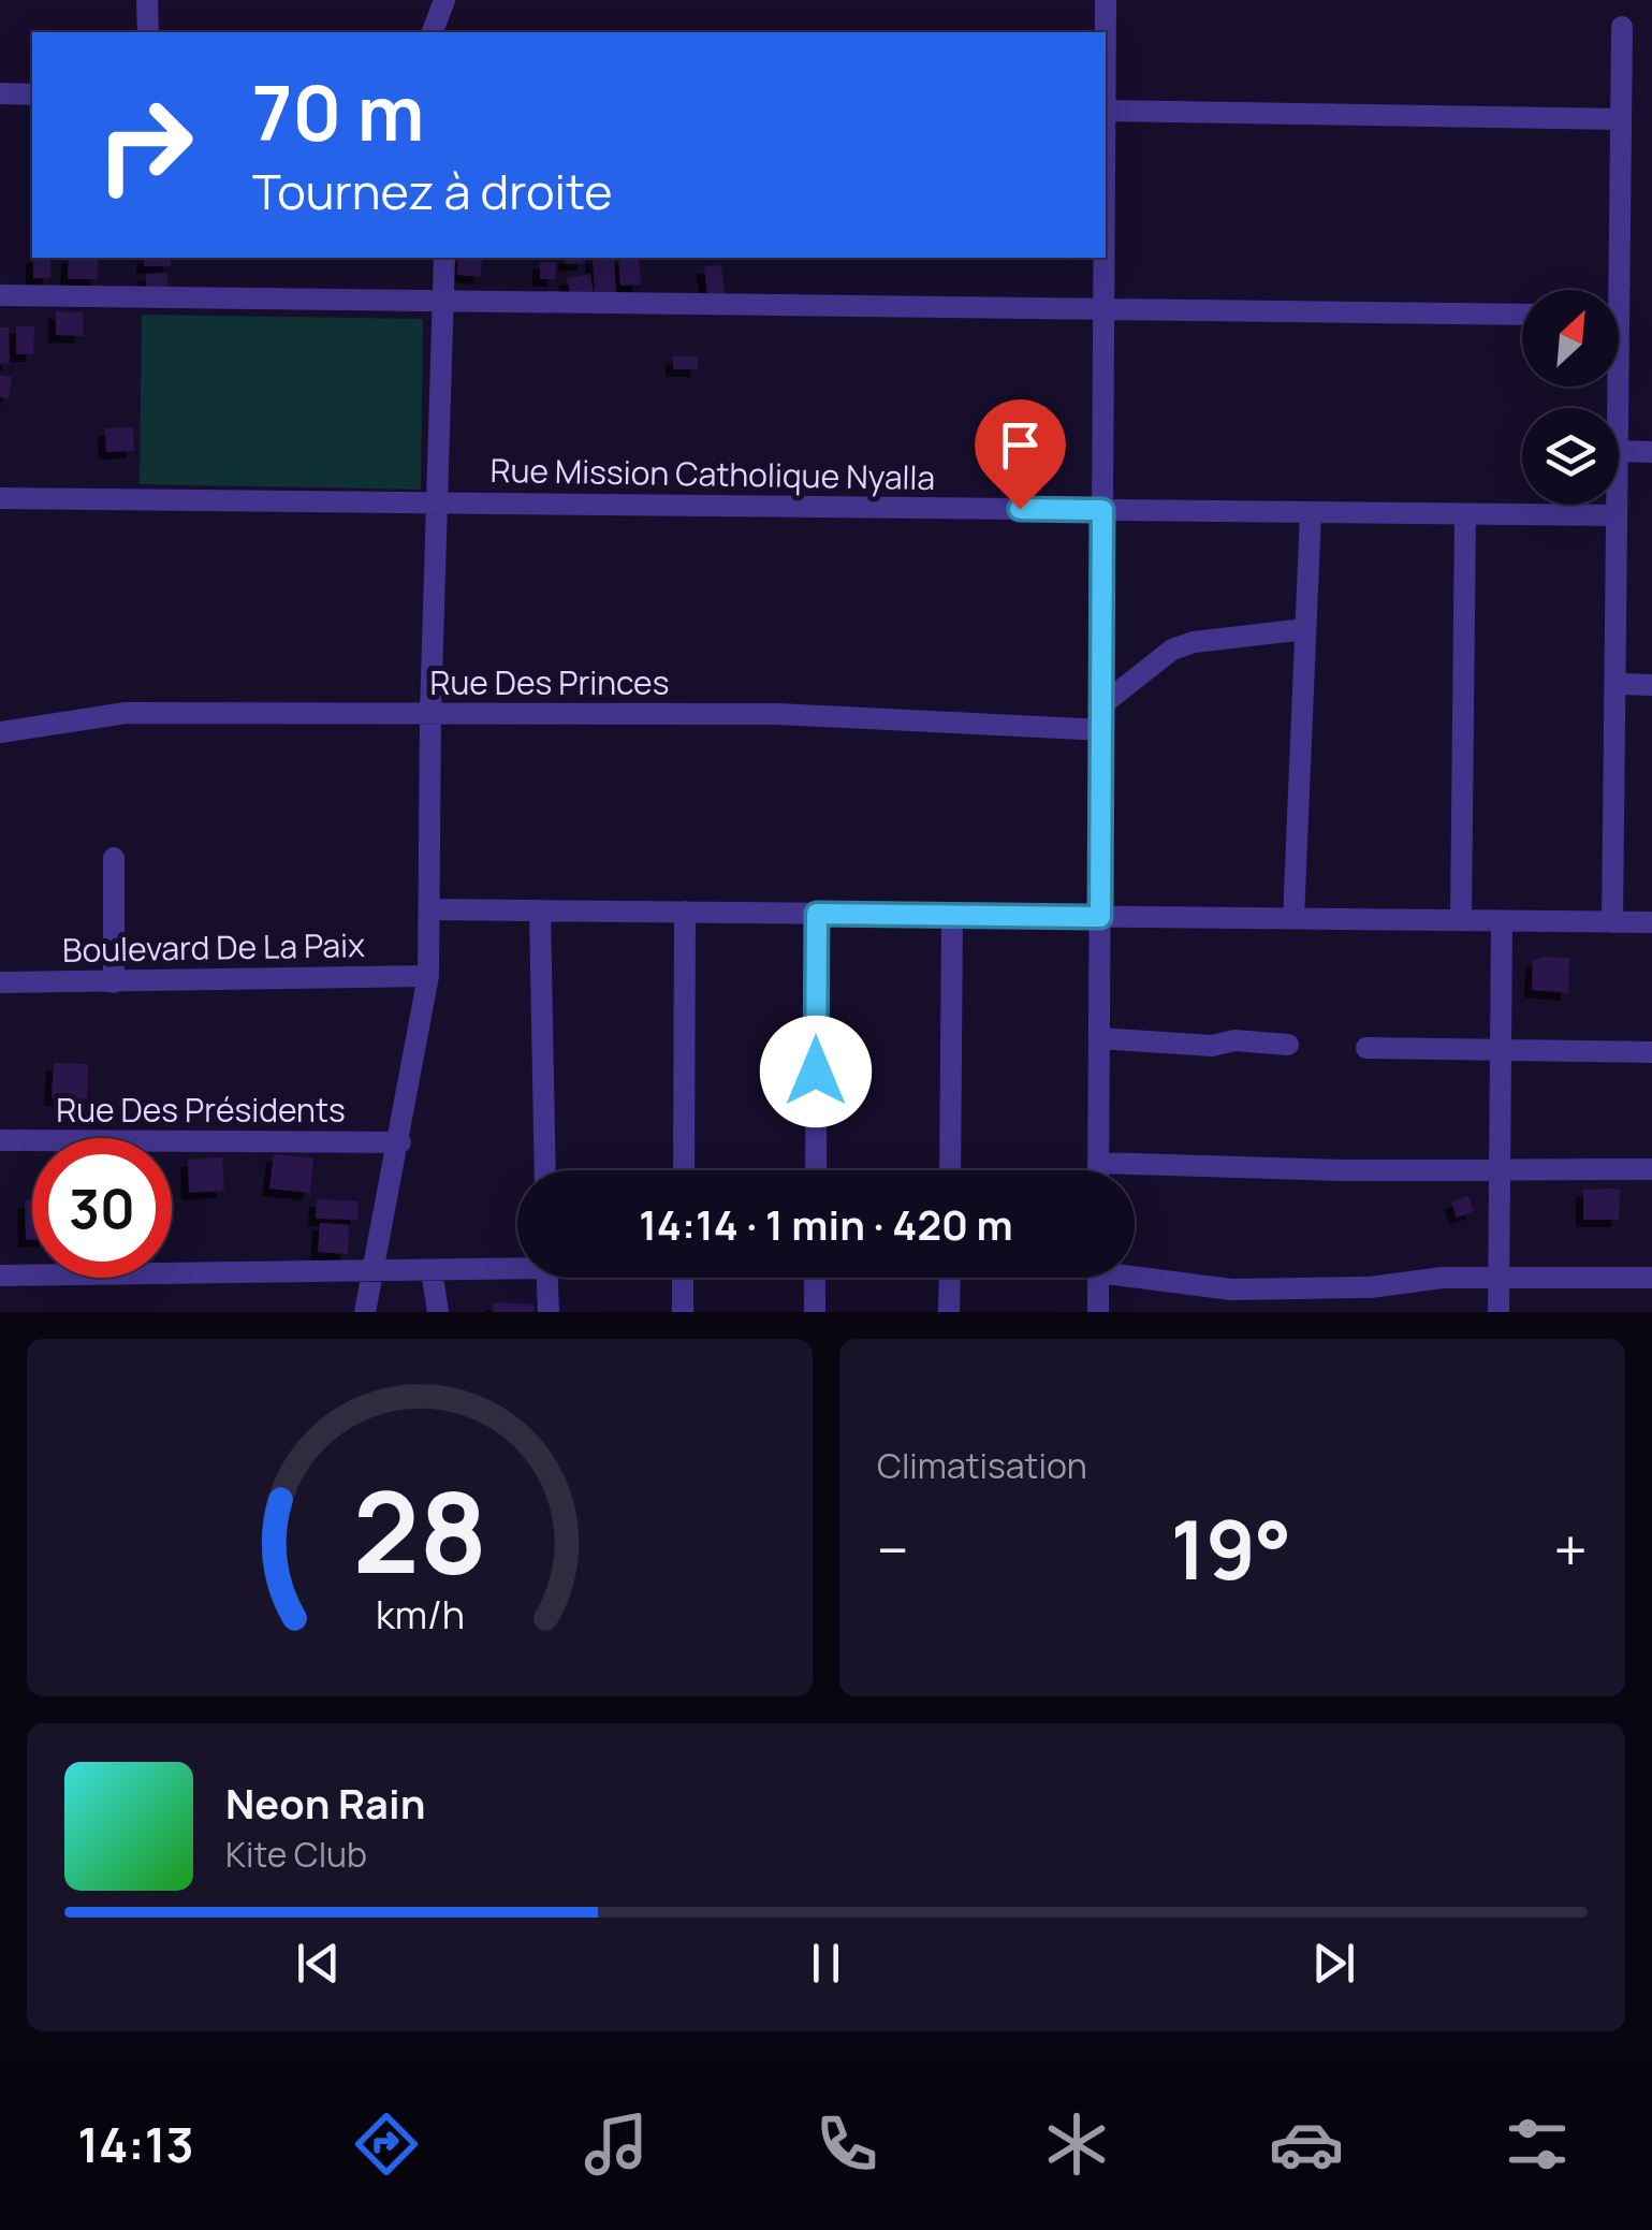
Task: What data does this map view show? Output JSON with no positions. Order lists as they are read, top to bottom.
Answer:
{
  "streets": {
    "street": [
      "Rue Mission Catholique Nyalla",
      "Rue Des Princes",
      "Boulevard De La Paix",
      "Rue Des Présidents"
    ]
  },
  "north": "top right",
  "page": {
    "turn": ["70 m", "Tournez à droite"],
    "limit": "30",
    "trip": "14:14 · 1 min · 420 m",
    "tile": "Climatisation",
    "heat": ["−", "19°", "+"],
    "song": ["Neon Rain", "Kite Club"],
    "tabs": "14:13",
    "gauge": ["28", "km/h"]
  }
}
